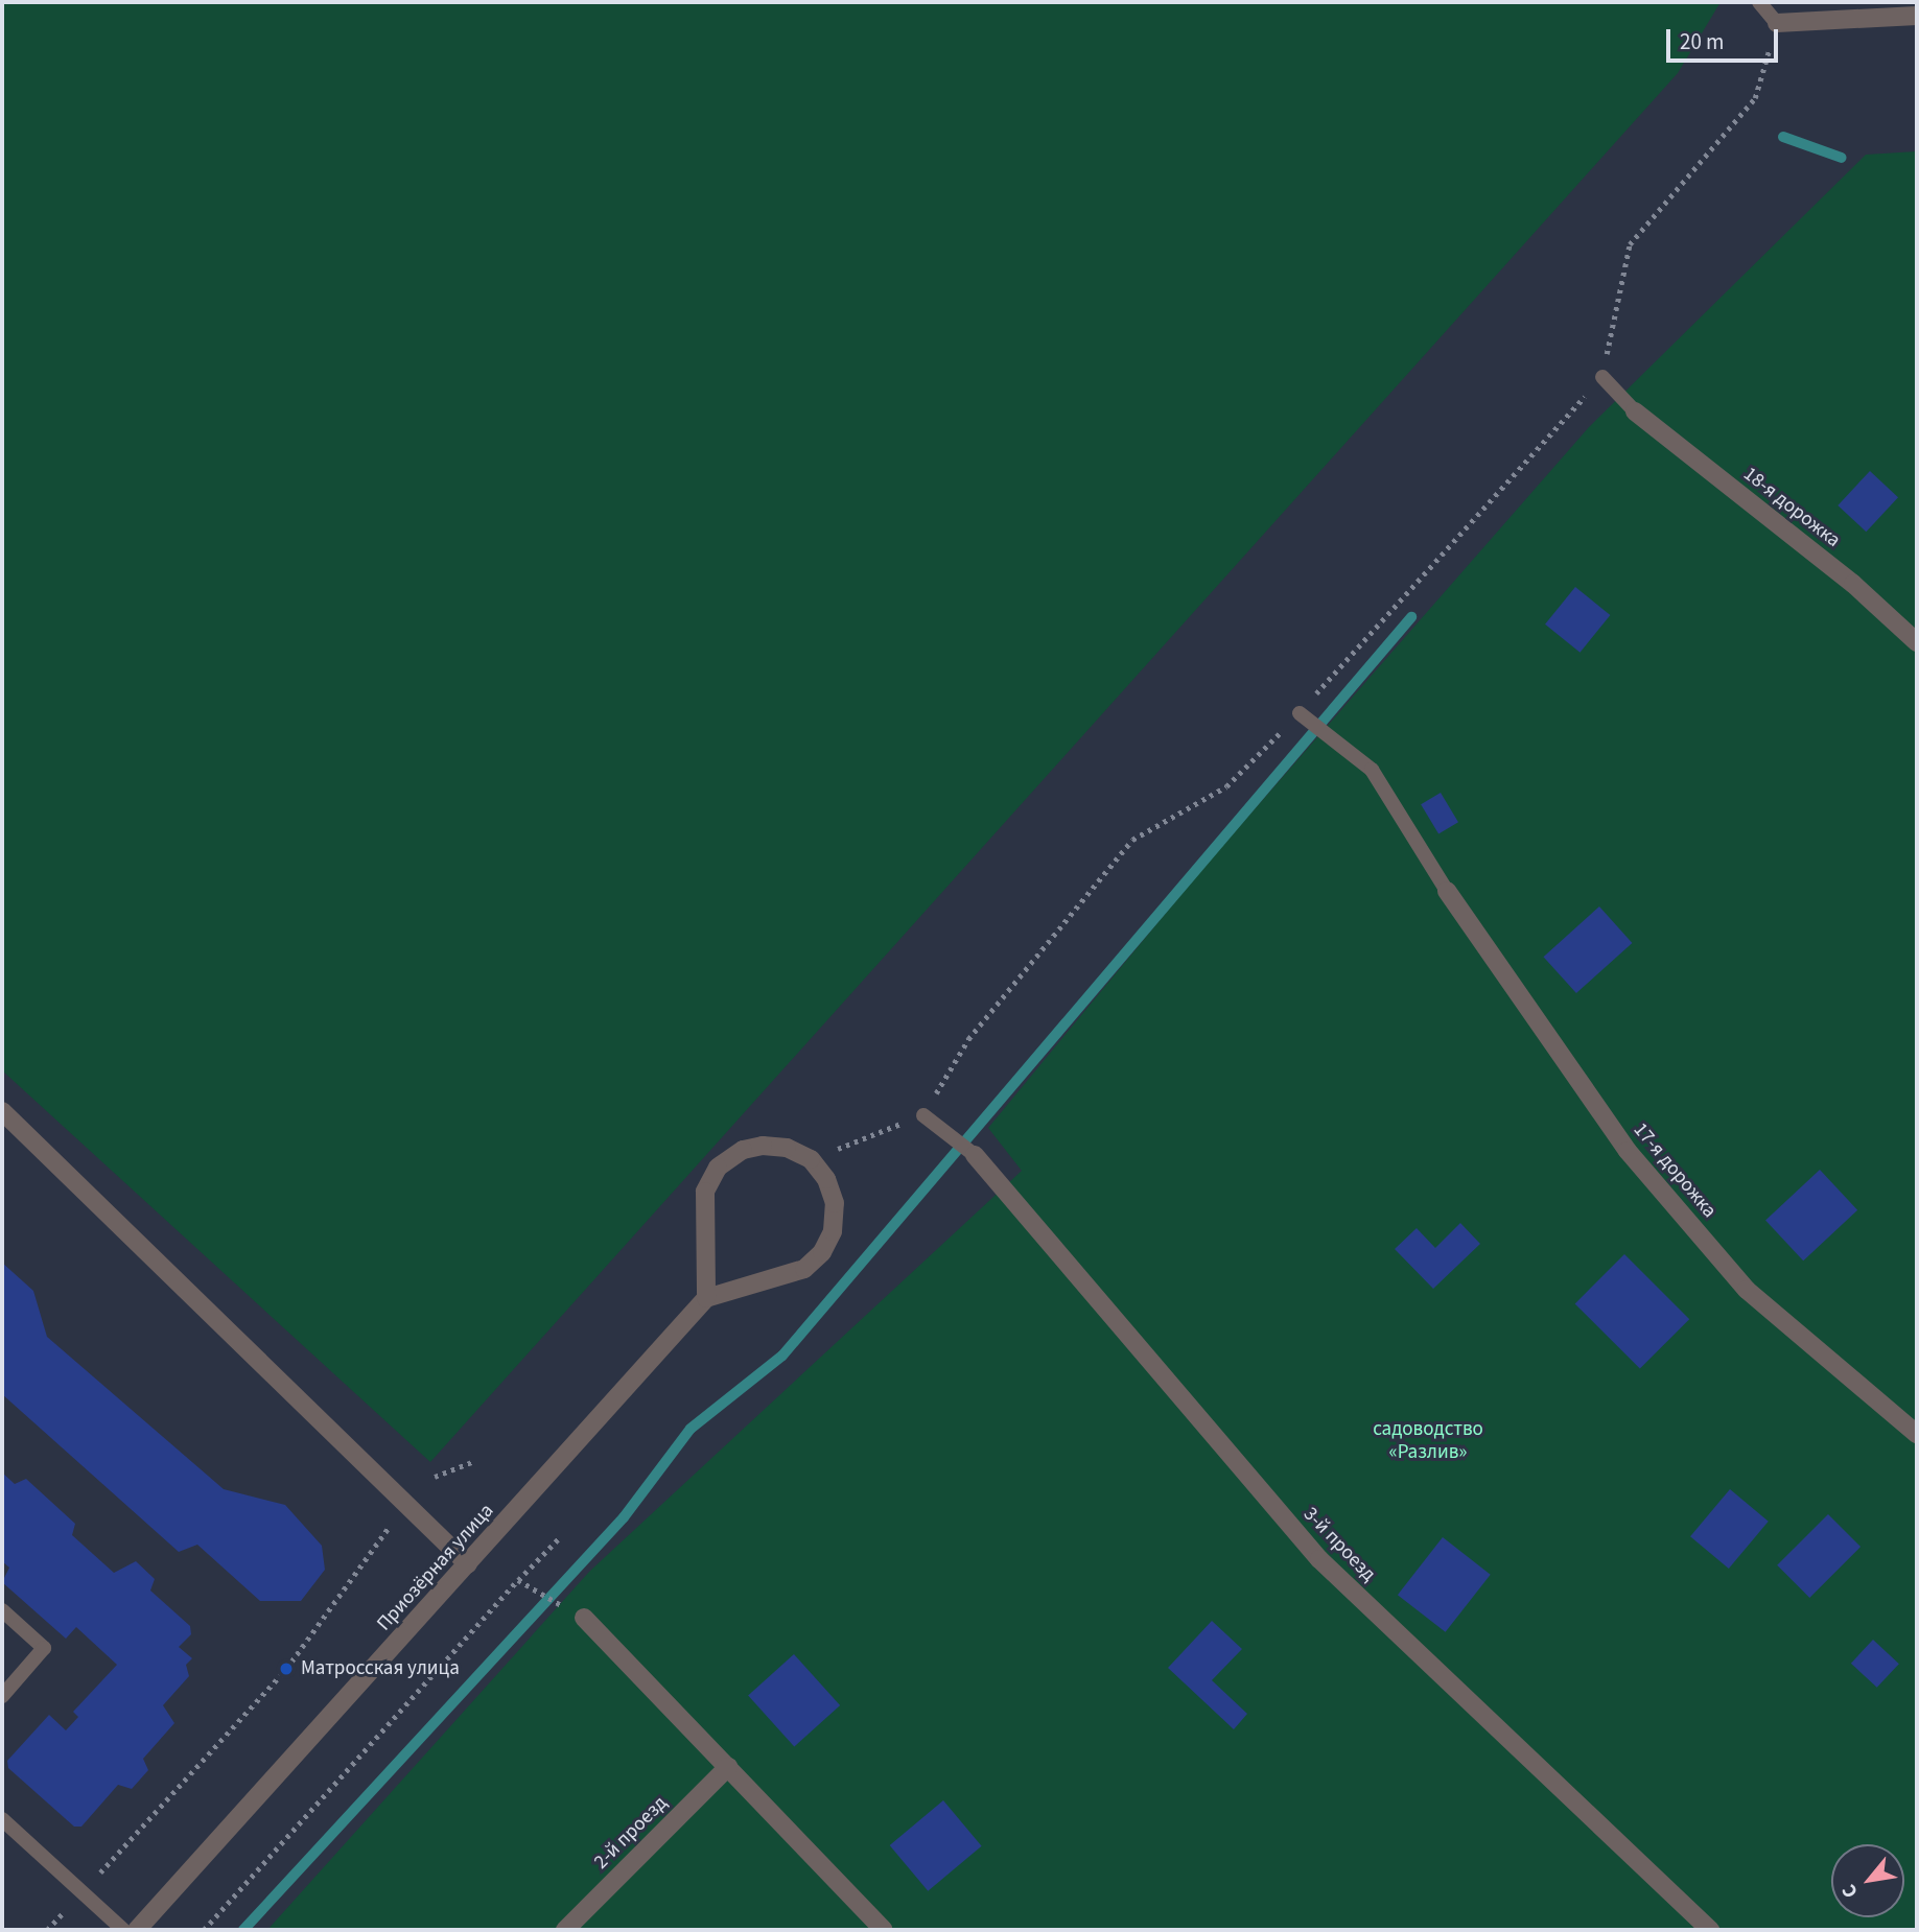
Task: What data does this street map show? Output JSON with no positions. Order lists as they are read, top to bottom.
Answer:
{
  "streets": {
    "street": [
      "18-я дорожка",
      "17-я дорожка",
      "3-й проезд",
      "Приозёрная улица",
      "2-й проезд"
    ]
  },
  "parks": ["садоводство «Разлив»"],
  "places": ["Матросская улица"],
  "scale_bar": "20 m",
  "north": "bottom left"
}
